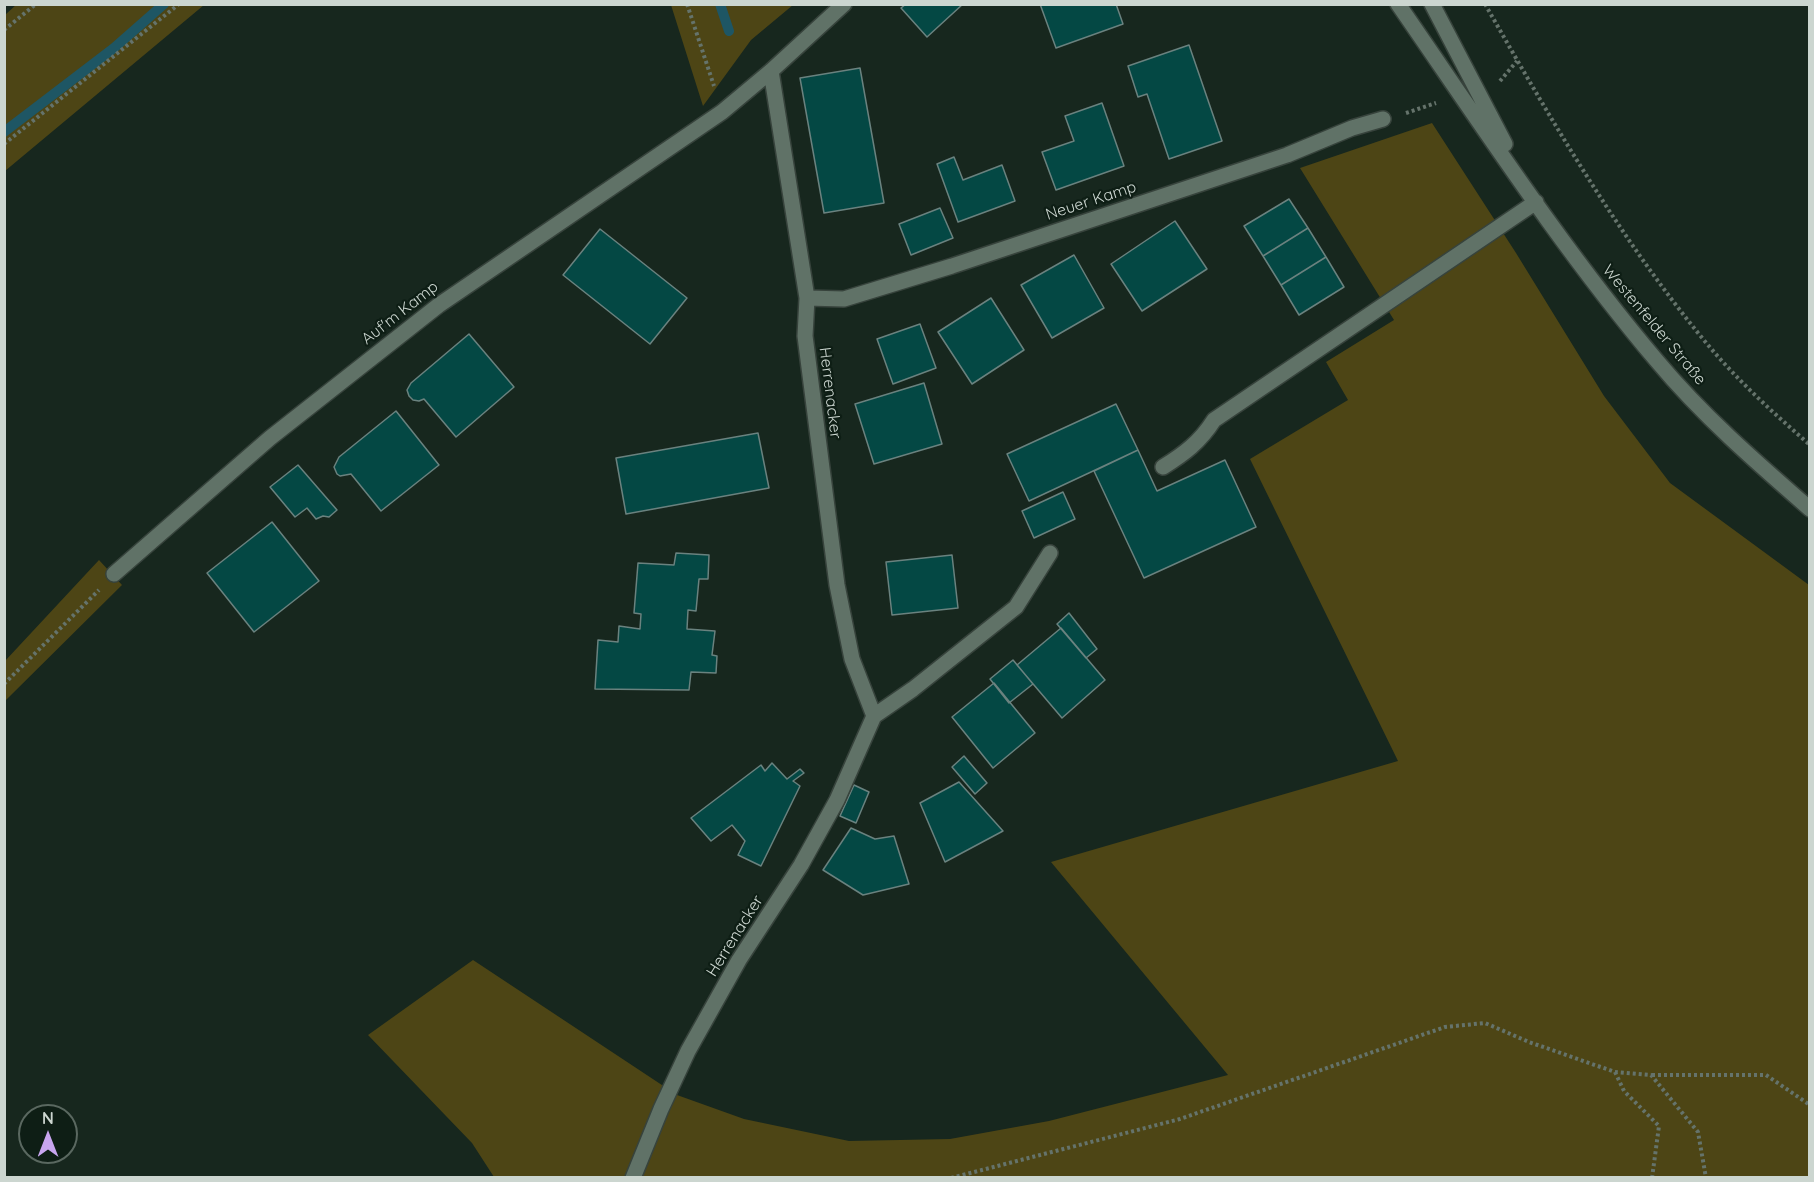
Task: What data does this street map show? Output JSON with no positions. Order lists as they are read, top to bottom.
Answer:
{
  "streets": {
    "street": [
      "Neuer Kamp",
      "Auf'm Kamp",
      "Westenfelder Straße",
      "Herrenacker"
    ]
  },
  "crossings": [
    ["Neuer Kamp", "Herrenacker"],
    ["Auf'm Kamp", "Herrenacker"]
  ],
  "north": "top"
}
